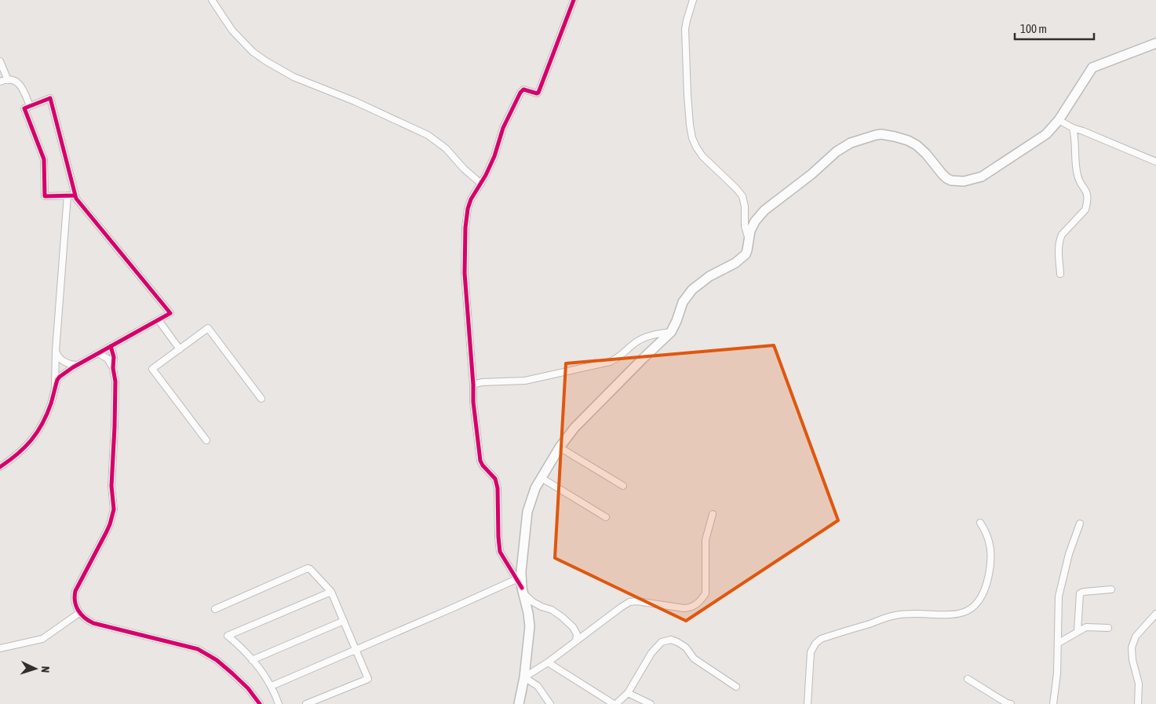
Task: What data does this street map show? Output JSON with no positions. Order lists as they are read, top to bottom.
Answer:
{
  "scale_bar": "100 m",
  "north": "right"
}
